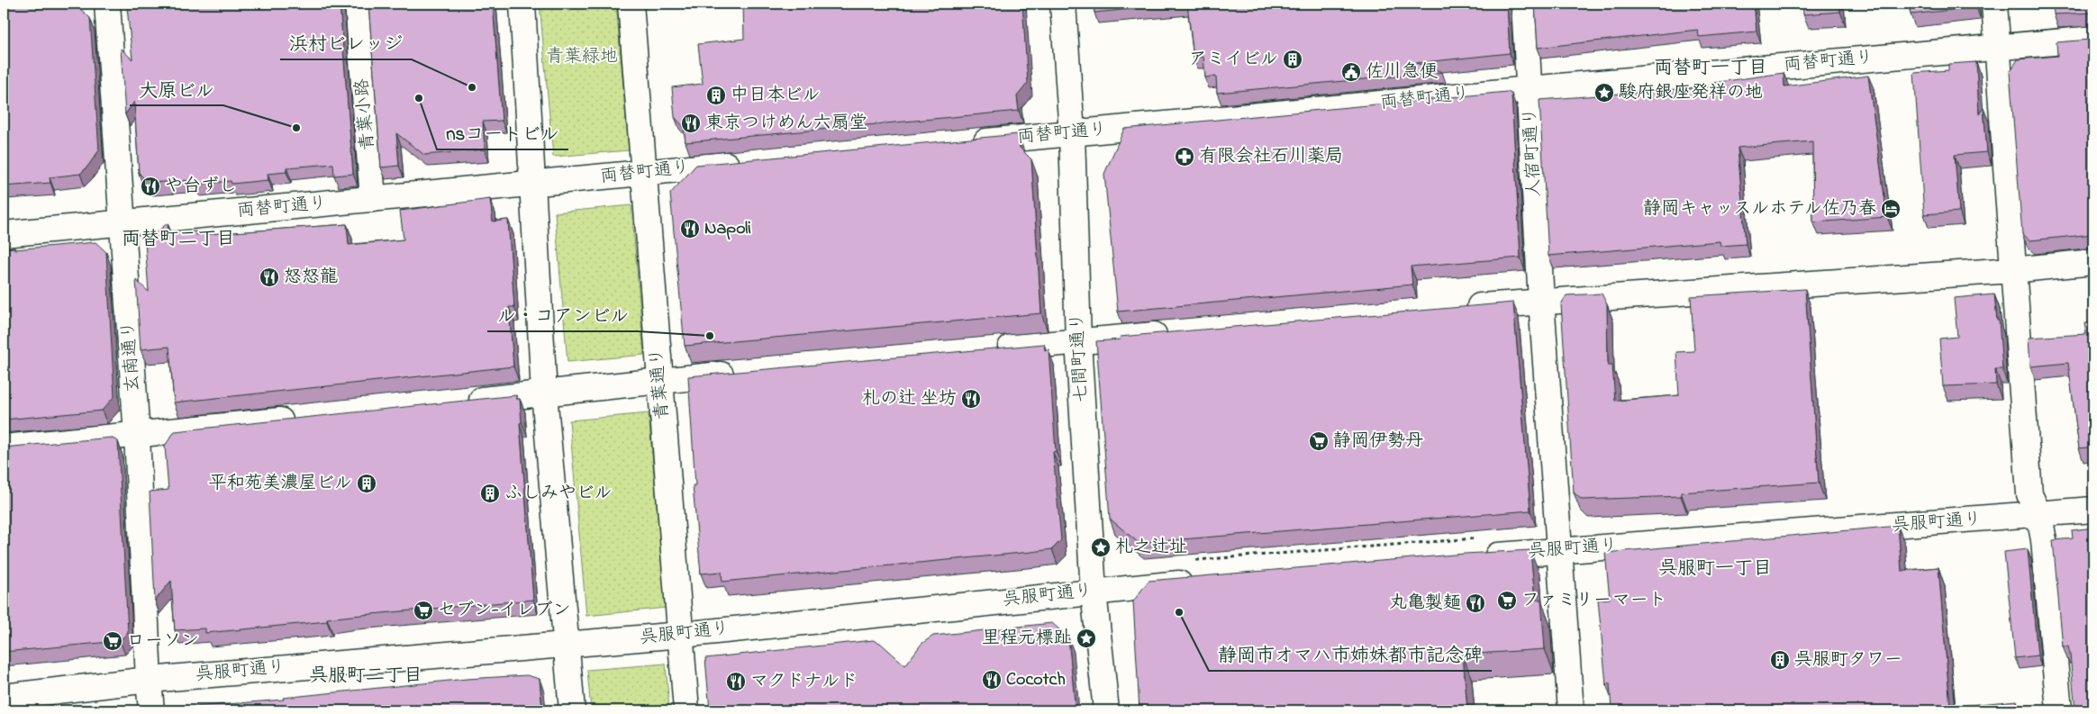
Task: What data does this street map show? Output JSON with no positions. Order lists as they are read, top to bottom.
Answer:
{
  "streets": {
    "street": [
      "両替町通り",
      "青葉小路",
      "人宿町通り",
      "玄南通り",
      "七間町通り",
      "青葉通り",
      "呉服町通り"
    ]
  },
  "crossings": [
    ["両替町通り", "青葉小路"],
    ["両替町通り", "人宿町通り"],
    ["両替町通り", "玄南通り"],
    ["両替町通り", "七間町通り"],
    ["両替町通り", "青葉通り"],
    ["人宿町通り", "呉服町通り"],
    ["玄南通り", "呉服町通り"],
    ["七間町通り", "呉服町通り"],
    ["青葉通り", "呉服町通り"]
  ],
  "districts": [
    "両替町一丁目",
    "両替町二丁目",
    "呉服町一丁目",
    "呉服町二丁目"
  ],
  "parks": ["青葉緑地"],
  "places": {
    "building": [
      "アミイビル",
      "中日本ビル",
      "平和苑美濃屋ビル",
      "ふしみやビル",
      "呉服町タワー"
    ],
    "public building": ["佐川急便"],
    "other": [
      "浜村ビレッジ",
      "nsコートビル",
      "大原ビル",
      "ル・コアンビル",
      "静岡市オマハ市姉妹都市記念碑"
    ],
    "place": ["駿府銀座発祥の地", "札之辻址", "里程元標趾"],
    "restaurant": [
      "東京つけめん六扇堂",
      "や台ずし",
      "Napoli",
      "怒怒龍",
      "札の辻 坐坊",
      "丸亀製麺",
      "Cocotch",
      "マクドナルド"
    ],
    "pharmacy": ["有限会社石川薬局"],
    "hotel": ["静岡キャッスルホテル佐乃春"],
    "supermarket": [
      "静岡伊勢丹",
      "ファミリーマート",
      "セブン-イレブン",
      "ローソン"
    ]
  }
}
